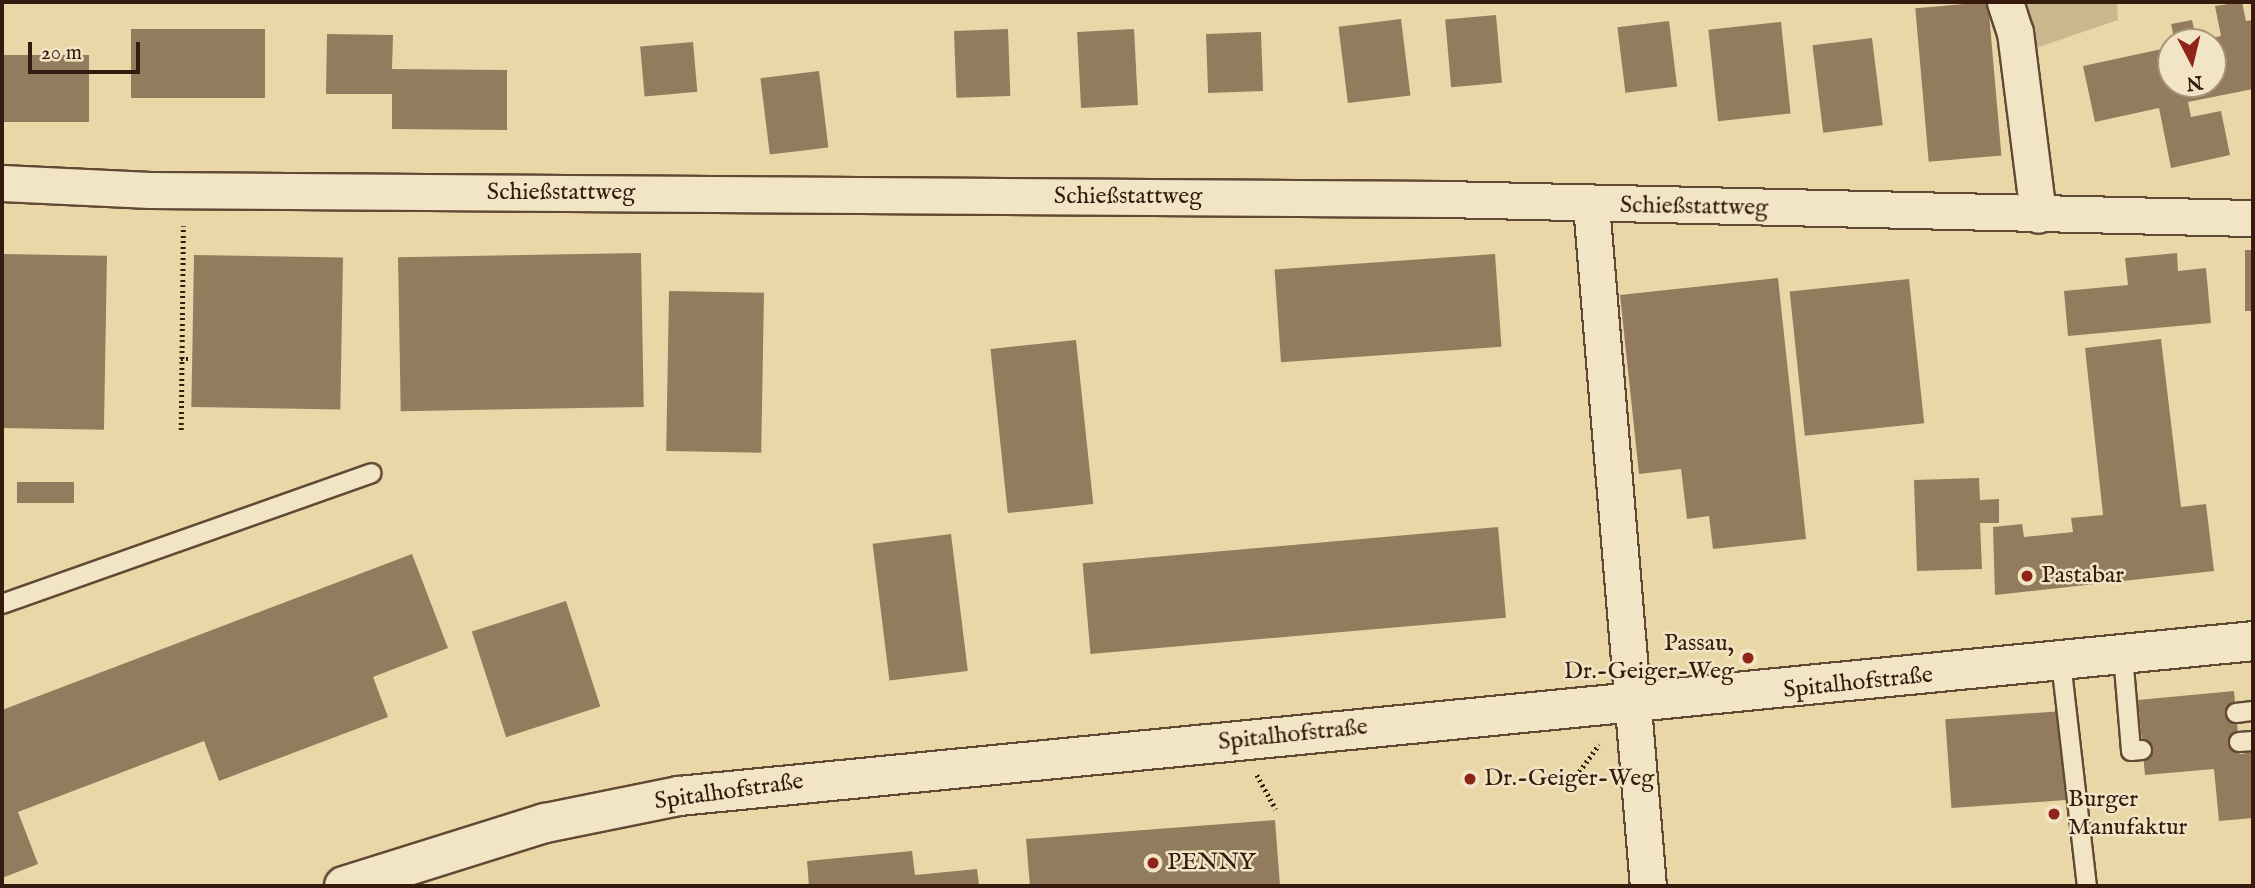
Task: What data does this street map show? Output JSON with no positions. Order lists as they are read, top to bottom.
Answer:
{
  "streets": {
    "street": ["Schießstattweg", "Spitalhofstraße"]
  },
  "places": [
    "Pastabar",
    "Passau, Dr.-Geiger-Weg",
    "Dr.-Geiger-Weg",
    "Burger Manufaktur",
    "PENNY"
  ],
  "scale_bar": "20 m",
  "north": "bottom"
}
